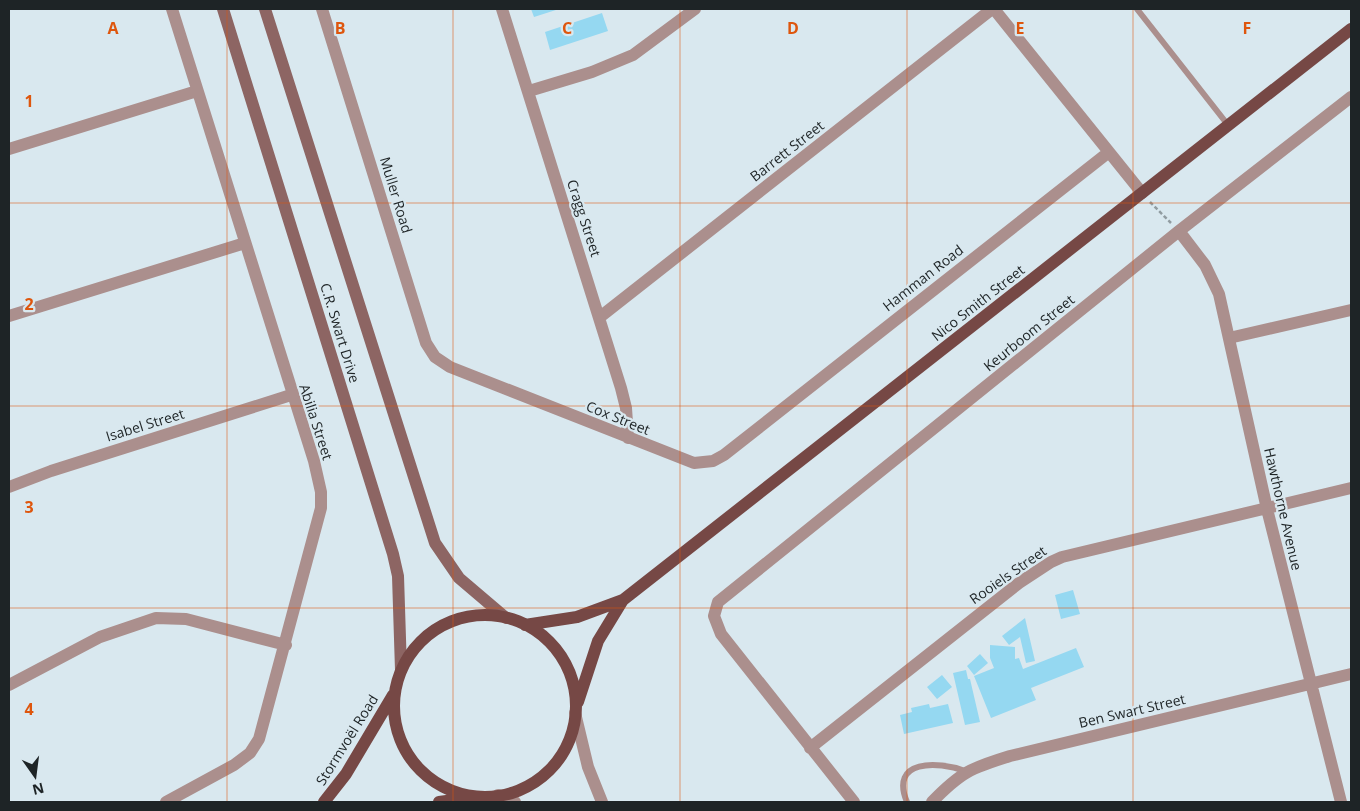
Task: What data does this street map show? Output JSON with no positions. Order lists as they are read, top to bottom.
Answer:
{
  "streets": {
    "main road": ["Nico Smith Street", "C.R. Swart Drive", "Stormvoël Road"],
    "street": [
      "Barrett Street",
      "Muller Road",
      "Cragg Street",
      "Hamman Road",
      "Keurboom Street",
      "Cox Street",
      "Abilia Street",
      "Isabel Street",
      "Hawthorne Avenue",
      "Rooiels Street",
      "Ben Swart Street"
    ]
  },
  "crossings": [
    ["Barrett Street", "Cragg Street"],
    ["Muller Road", "Cox Street"],
    ["Cragg Street", "Cox Street"],
    ["Hamman Road", "Cox Street"],
    ["Nico Smith Street", "Stormvoël Road"],
    ["C.R. Swart Drive", "Stormvoël Road"],
    ["Keurboom Street", "Hawthorne Avenue"],
    ["Keurboom Street", "Rooiels Street"],
    ["Abilia Street", "Isabel Street"],
    ["Hawthorne Avenue", "Rooiels Street"],
    ["Hawthorne Avenue", "Ben Swart Street"]
  ],
  "north": "bottom",
  "grid": {
    "columns": [
      "A",
      "B",
      "C",
      "D",
      "E",
      "F"
    ],
    "rows": [
      "1",
      "2",
      "3",
      "4"
    ]
  }
}
